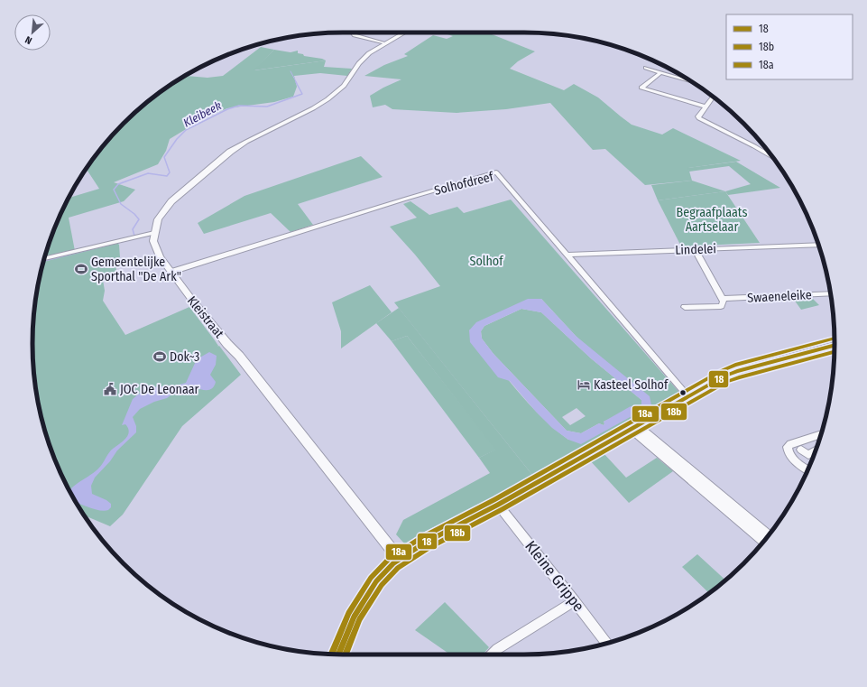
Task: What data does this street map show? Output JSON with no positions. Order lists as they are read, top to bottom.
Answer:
{
  "streets": {
    "street": [
      "Solhofdreef",
      "Lindelei",
      "Swaeneleike",
      "Kleistraat",
      "Kleine Grippe"
    ]
  },
  "crossings": [
    ["Solhofdreef", "Lindelei"],
    ["Solhofdreef", "Kleistraat"]
  ],
  "water": ["Kleibeek"],
  "parks": ["Begraafplaats Aartselaar", "Solhof"],
  "places": {
    "sports": ["Gemeentelijke Sporthal \"De Ark\"", "Dok~3"],
    "hotel": ["Kasteel Solhof"],
    "public building": ["JOC De Leonaar"]
  },
  "lines": ["transit line 18a", "transit line 18", "transit line 18b"],
  "legend": ["18", "18b", "18a"],
  "north": "bottom left"
}
